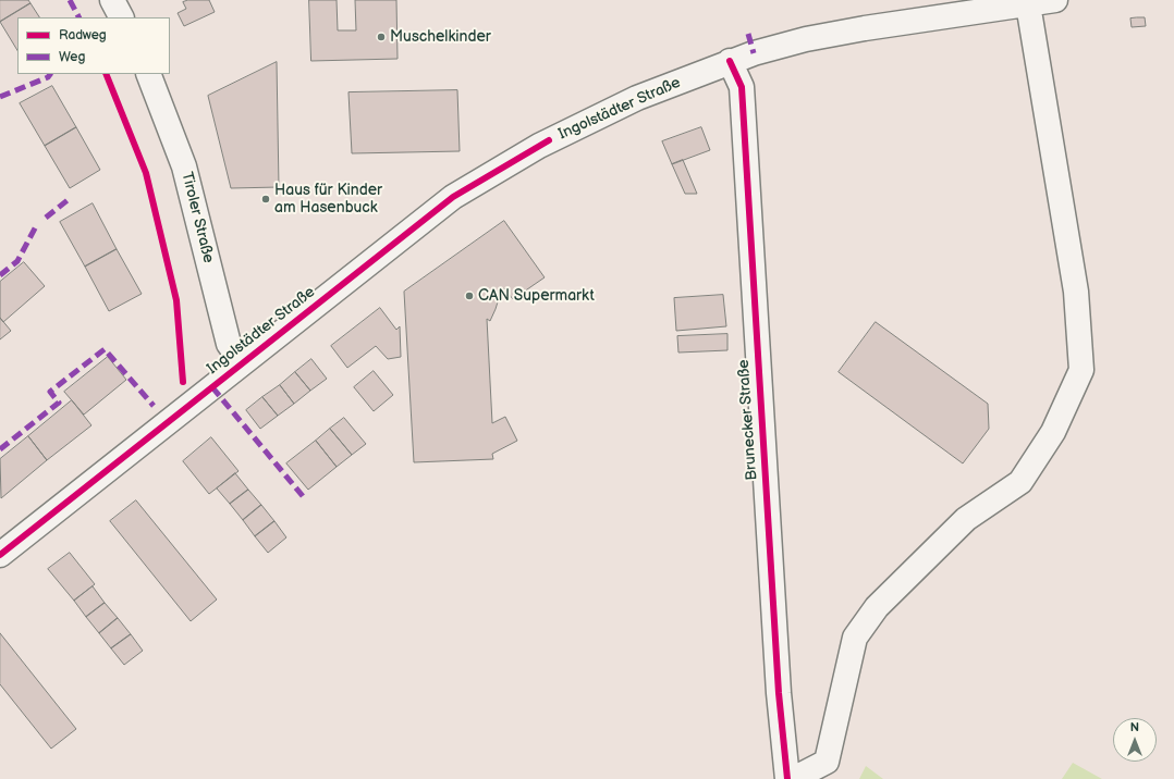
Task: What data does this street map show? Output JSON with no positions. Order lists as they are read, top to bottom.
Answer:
{
  "streets": {
    "street": ["Ingolstädter Straße", "Tiroler Straße", "Brunecker Straße"]
  },
  "crossings": [
    ["Ingolstädter Straße", "Tiroler Straße"],
    ["Ingolstädter Straße", "Brunecker Straße"]
  ],
  "places": ["Muschelkinder", "Haus für Kinder am Hasenbuck", "CAN Supermarkt"],
  "legend": ["Radweg", "Weg"],
  "north": "top"
}
